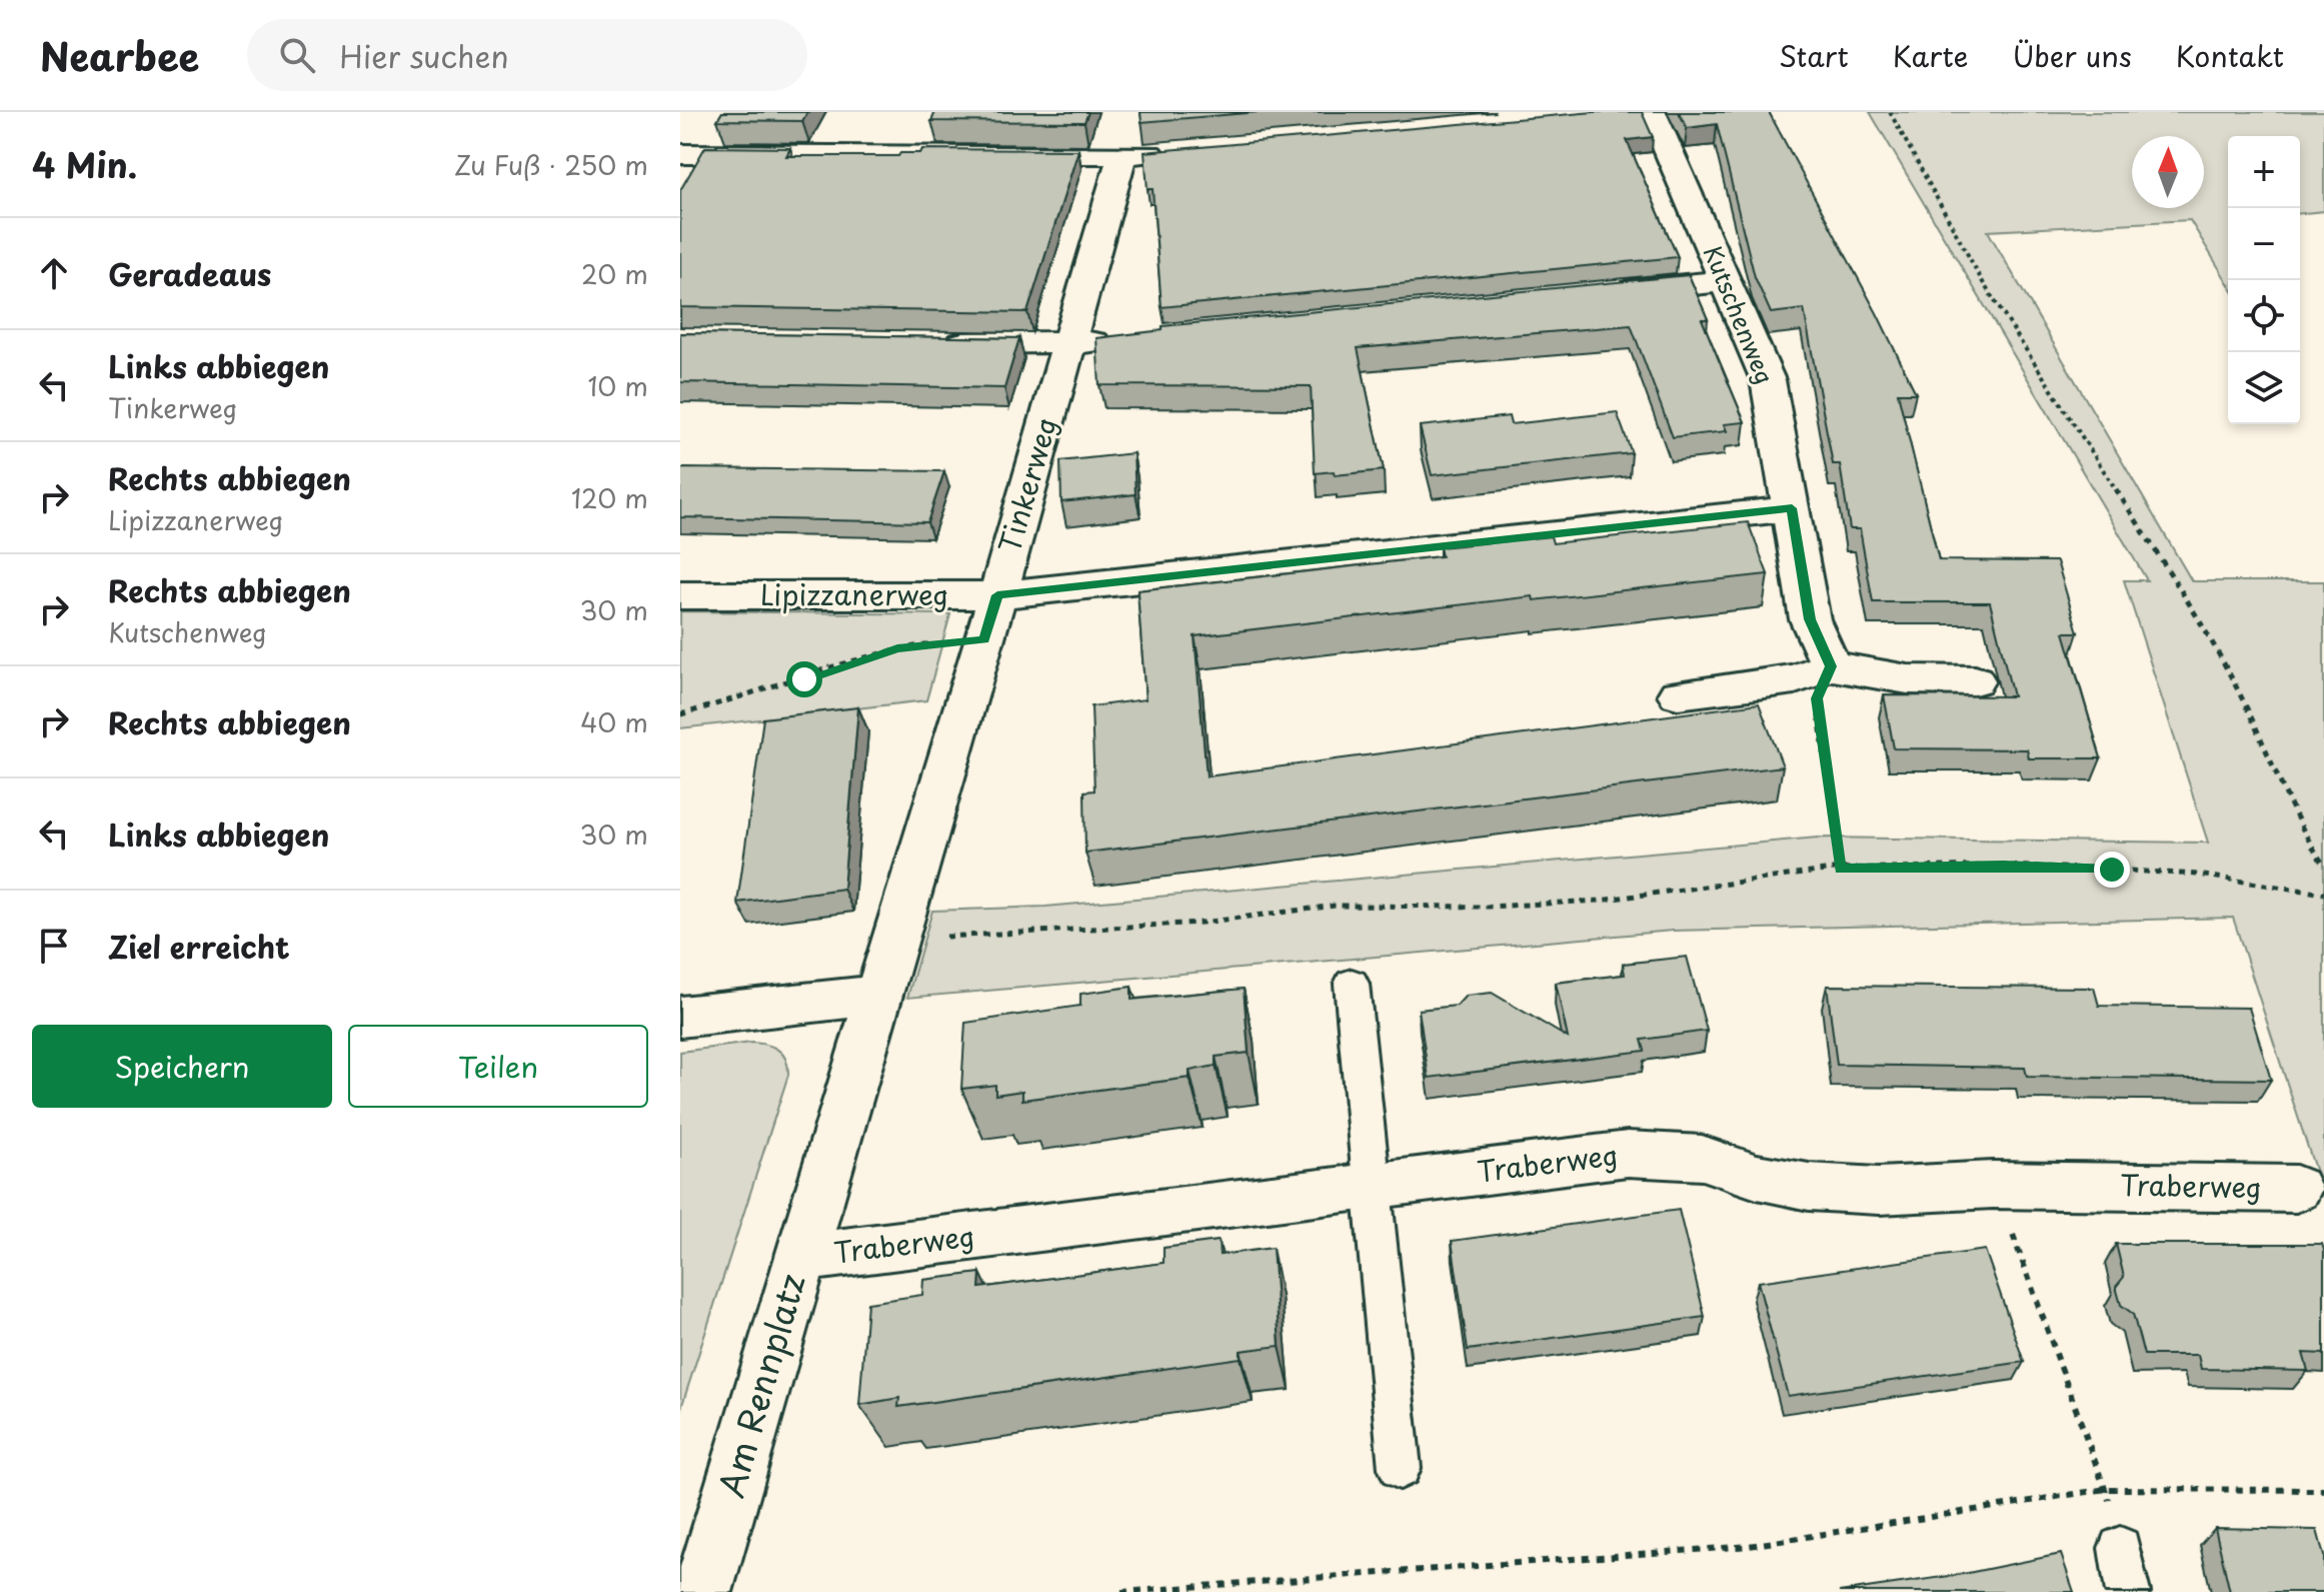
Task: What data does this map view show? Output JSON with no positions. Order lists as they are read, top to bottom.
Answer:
{
  "streets": {
    "street": [
      "Kutschenweg",
      "Tinkerweg",
      "Lipizzanerweg",
      "Traberweg",
      "Am Rennplatz"
    ]
  },
  "crossings": [
    ["Kutschenweg", "Lipizzanerweg"],
    ["Tinkerweg", "Lipizzanerweg"],
    ["Tinkerweg", "Am Rennplatz"],
    ["Traberweg", "Am Rennplatz"]
  ],
  "north": "top",
  "page": {
    "header": "Nearbee",
    "search": "Hier suchen",
    "nav": [
      "Start",
      "Karte",
      "Über uns",
      "Kontakt"
    ],
    "heading": ["4 Min.", "Zu Fuß · 250 m"],
    "map_buttons": ["+", "−"],
    "list": [
      ["Geradeaus", "20 m"],
      ["Links abbiegen", "Tinkerweg", "10 m"],
      ["Rechts abbiegen", "Lipizzanerweg", "120 m"],
      ["Rechts abbiegen", "Kutschenweg", "30 m"],
      ["Rechts abbiegen", "40 m"],
      ["Links abbiegen", "30 m"],
      "Ziel erreicht"
    ],
    "buttons": ["Speichern", "Teilen"]
  }
}
